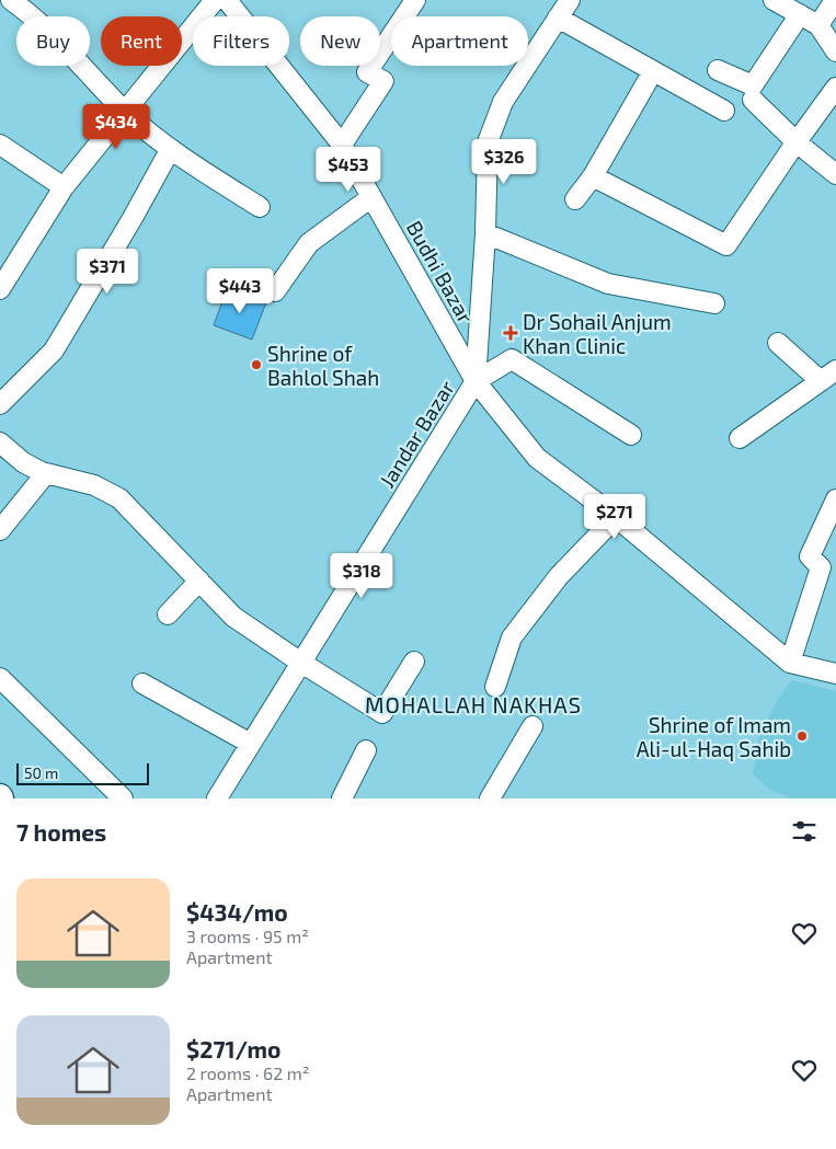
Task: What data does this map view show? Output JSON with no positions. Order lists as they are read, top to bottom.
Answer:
{
  "streets": {
    "street": ["Budhi Bazar", "Jandar Bazar"]
  },
  "crossings": [
    ["Budhi Bazar", "Jandar Bazar"]
  ],
  "districts": ["MOHALLAH NAKHAS"],
  "places": {
    "health": ["Dr Sohail Anjum Khan Clinic"],
    "other": ["Shrine of Bahlol Shah", "Shrine of Imam Ali-ul-Haq Sahib"]
  },
  "scale_bar": "50 m",
  "page": {
    "chip": [
      "Buy",
      "Rent",
      "Filters",
      "New",
      "Apartment"
    ],
    "price": [
      "$434",
      "$326",
      "$453",
      "$371",
      "$443",
      "$271",
      "$318"
    ],
    "scale": "50 m",
    "heading": "7 homes",
    "list": [
      {
        "name": "$434/mo",
        "note": "3 rooms · 95 m² · Apartment"
      },
      {
        "name": "$271/mo",
        "note": "2 rooms · 62 m² · Apartment"
      }
    ]
  }
}
